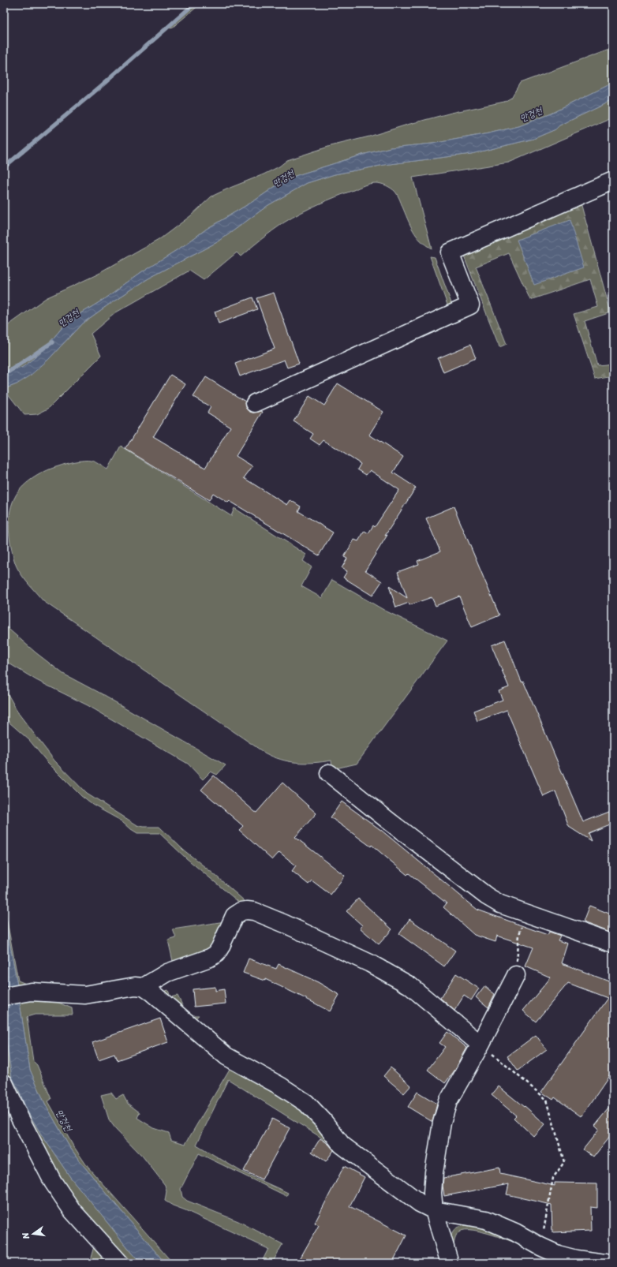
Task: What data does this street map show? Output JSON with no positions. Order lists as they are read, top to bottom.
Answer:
{
  "water": ["만겅천"],
  "north": "left"
}
